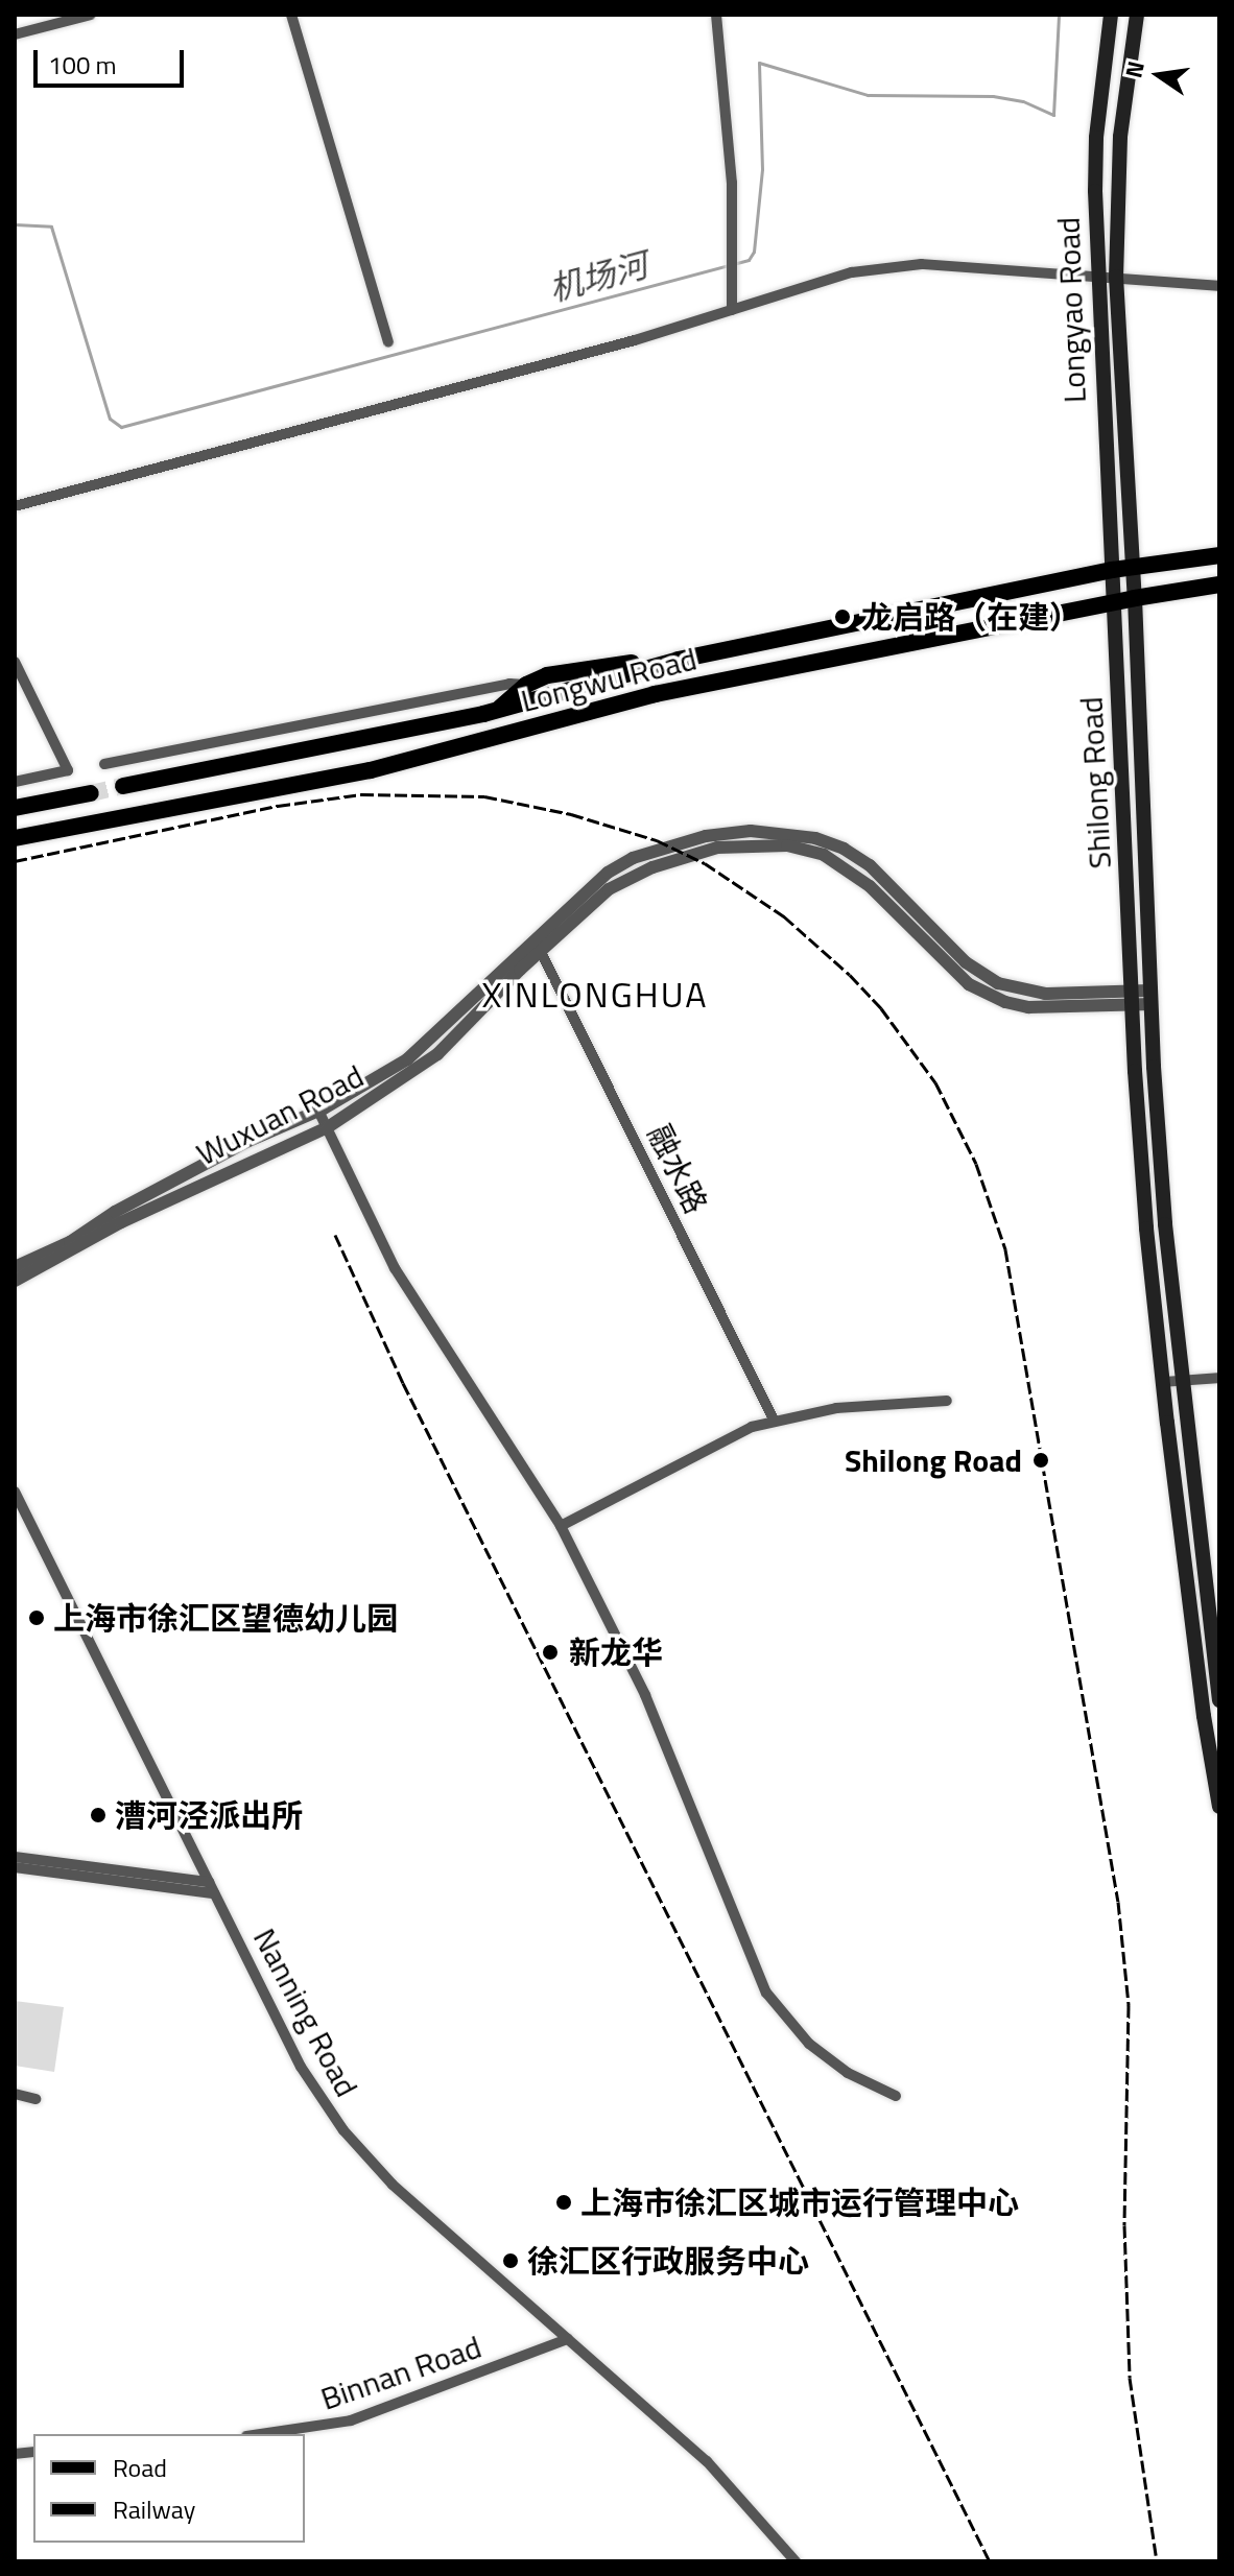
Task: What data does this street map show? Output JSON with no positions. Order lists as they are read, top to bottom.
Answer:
{
  "streets": {
    "main road": ["Longyao Road", "Longwu Road", "Shilong Road"],
    "street": [
      "Wuxuan Road",
      "融水路",
      "Nanning Road",
      "Binnan Road"
    ]
  },
  "crossings": [
    ["Longyao Road", "Longwu Road"],
    ["Longyao Road", "Shilong Road"],
    ["Longwu Road", "Shilong Road"],
    ["Wuxuan Road", "融水路"],
    ["Nanning Road", "Binnan Road"]
  ],
  "districts": ["XINLONGHUA"],
  "water": ["机场河"],
  "places": [
    "龙启路（在建）",
    "Shilong Road",
    "上海市徐汇区望德幼儿园",
    "新龙华",
    "漕河泾派出所",
    "上海市徐汇区城市运行管理中心",
    "徐汇区行政服务中心"
  ],
  "legend": ["Road", "Railway"],
  "scale_bar": "100 m",
  "north": "left"
}
